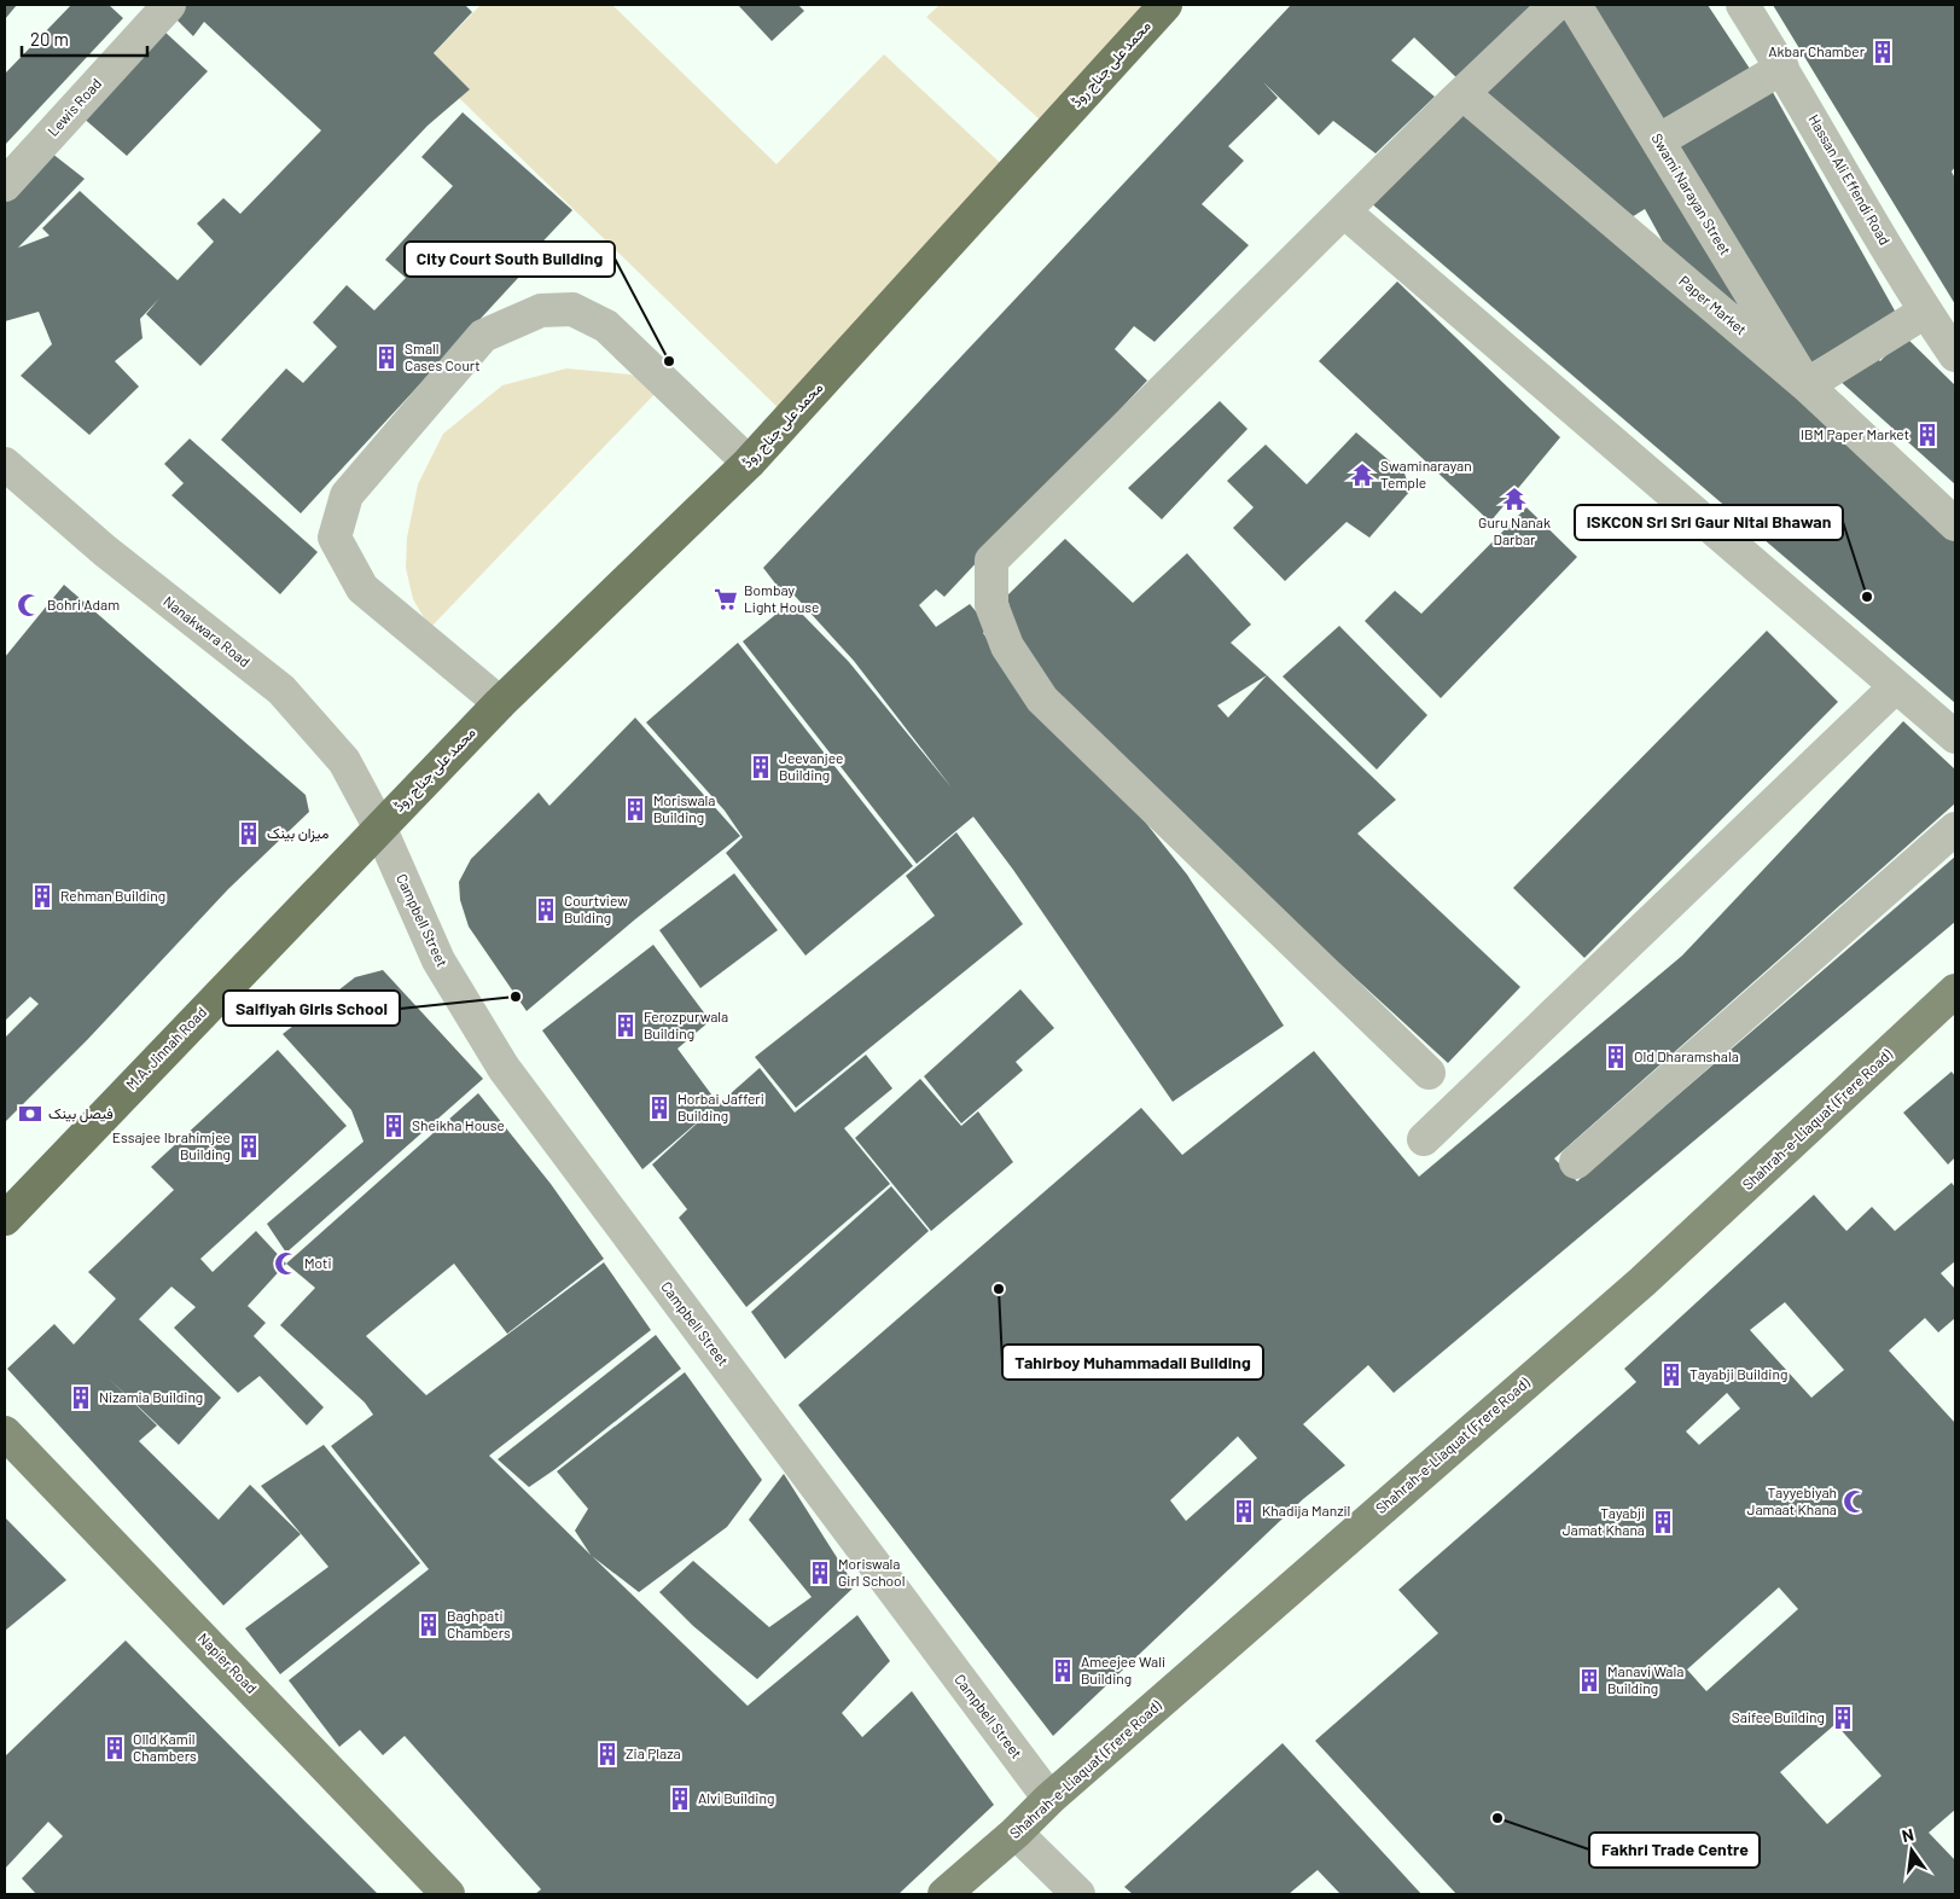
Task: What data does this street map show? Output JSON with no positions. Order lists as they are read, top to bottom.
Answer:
{
  "streets": {
    "highway": ["محمد علی جناح روڈ", "M.A. Jinnah Road"],
    "main road": ["Shahrah-e-Liaquat (Frere Road)", "Napier Road"],
    "street": [
      "Lewis Road",
      "Hassan Ali Effendi Road",
      "Swami Narayan Street",
      "Paper Market",
      "Nanakwara Road",
      "Campbell Street"
    ]
  },
  "crossings": [
    ["محمد علی جناح روڈ", "Nanakwara Road"],
    ["محمد علی جناح روڈ", "Campbell Street"],
    ["محمد علی جناح روڈ", "M.A. Jinnah Road"],
    ["Swami Narayan Street", "Paper Market"],
    ["Nanakwara Road", "Campbell Street"],
    ["Nanakwara Road", "M.A. Jinnah Road"],
    ["Campbell Street", "M.A. Jinnah Road"],
    ["Campbell Street", "Shahrah-e-Liaquat (Frere Road)"]
  ],
  "places": {
    "building": [
      "Akbar Chamber",
      "Small Cases Court",
      "IBM Paper Market",
      "Jeevanjee Building",
      "Moriswala Building",
      "میزان بینک",
      "Rehman Building",
      "Courtview Bulding",
      "Ferozpurwala Building",
      "Old Dharamshala",
      "Horbai Jafferi Building",
      "Sheikha House",
      "Essajee Ibrahimjee Building",
      "Tayabji Building",
      "Nizamia Building",
      "Khadija Manzil",
      "Tayabji Jamat Khana",
      "Moriswala Girl School",
      "Baghpati Chambers",
      "Ameejee Wali Building",
      "Manavi Wala Building",
      "Saifee Building",
      "OIld Kamil Chambers",
      "Zia Plaza",
      "Alvi Building"
    ],
    "other": [
      "City Court South Building",
      "ISKCON Sri Sri Gaur Nitai Bhawan",
      "Saifiyah Girls School",
      "Tahirboy Muhammadali Building",
      "Fakhri Trade Centre"
    ],
    "temple": ["Swaminarayan Temple", "Guru Nanak Darbar"],
    "supermarket": ["Bombay Light House"],
    "mosque": ["Bohri Adam", "Moti", "Tayyebiyah Jamaat Khana"],
    "bank": ["فیصل بینک"]
  },
  "scale_bar": "20 m",
  "north": "top"
}
